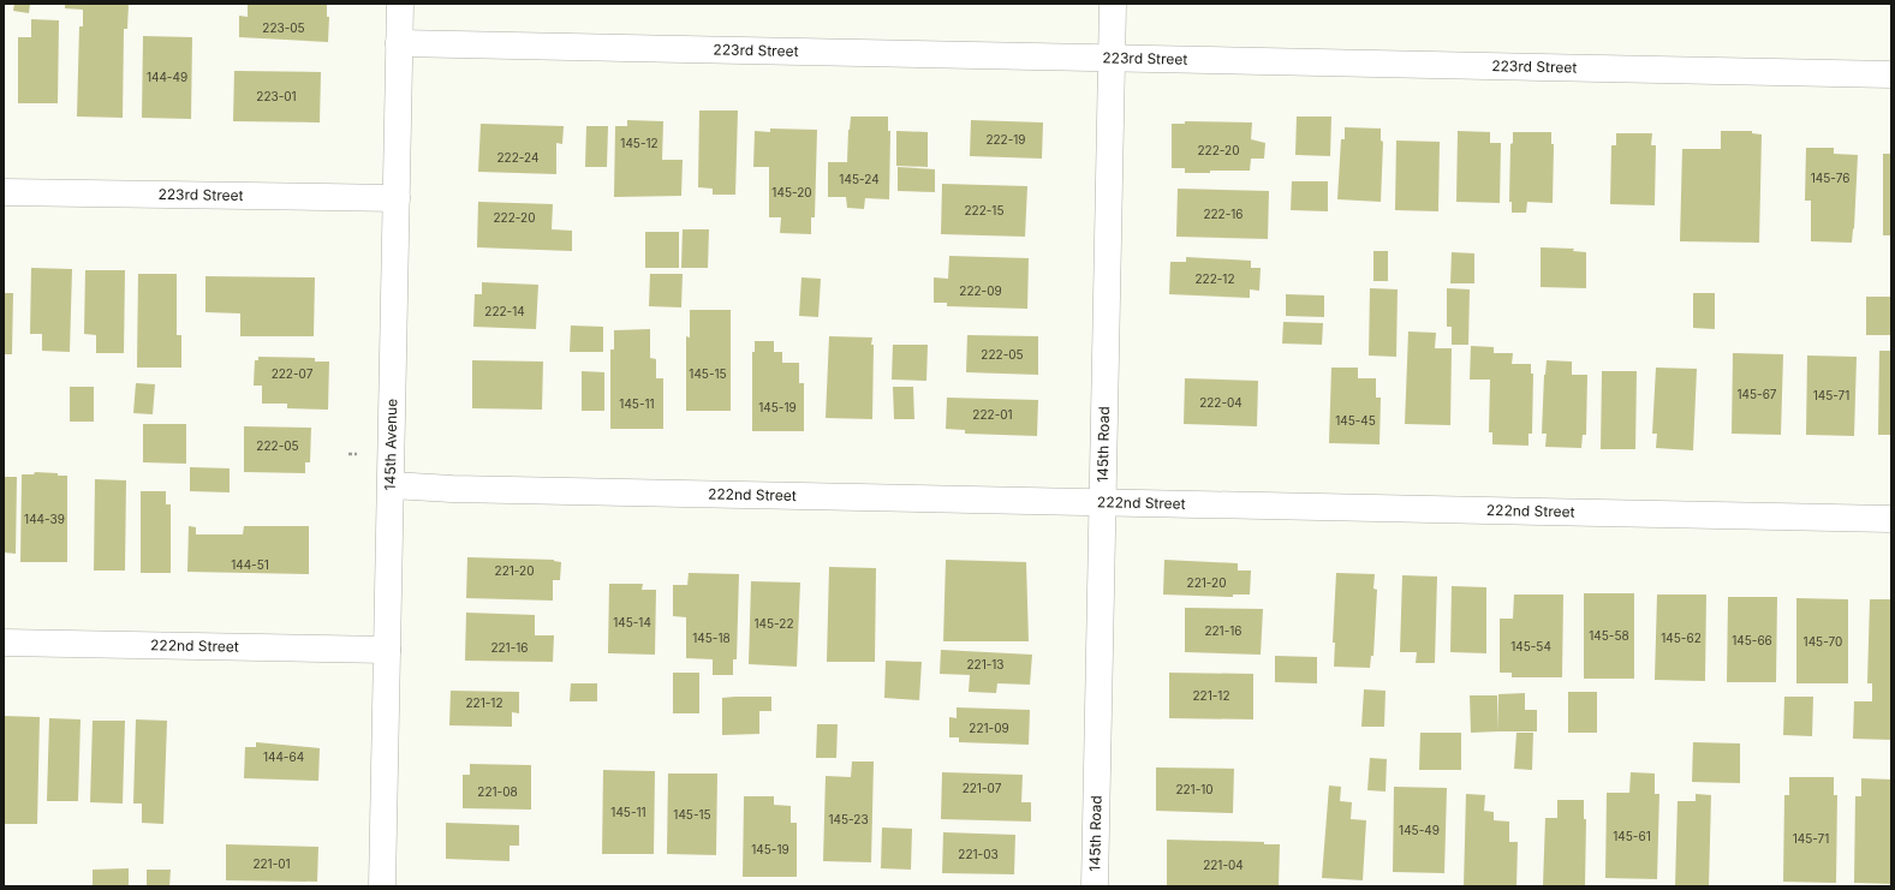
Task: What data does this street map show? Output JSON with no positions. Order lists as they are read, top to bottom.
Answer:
{
  "streets": {
    "street": [
      "223rd Street",
      "145th Avenue",
      "145th Road",
      "222nd Street"
    ]
  },
  "crossings": [
    ["223rd Street", "145th Avenue"],
    ["223rd Street", "145th Road"],
    ["145th Avenue", "222nd Street"],
    ["145th Road", "222nd Street"]
  ],
  "house_numbers": [
    "223-05",
    "144-49",
    "223-01",
    "222-19",
    "145-12",
    "222-20",
    "222-24",
    "145-76",
    "145-24",
    "145-20",
    "222-15",
    "222-16",
    "222-20",
    "222-12",
    "222-09",
    "222-14",
    "222-05",
    "222-07",
    "145-15",
    "145-67",
    "145-71",
    "222-04",
    "145-11",
    "145-19",
    "222-01",
    "145-45",
    "222-05",
    "144-39",
    "144-51",
    "221-20",
    "221-20",
    "145-14",
    "145-22",
    "221-16",
    "145-58",
    "145-18",
    "145-62",
    "145-66",
    "145-70",
    "145-54",
    "221-16",
    "221-13",
    "221-12",
    "221-12",
    "221-09",
    "144-64",
    "221-07",
    "221-10",
    "221-08",
    "145-11",
    "145-15",
    "145-23",
    "145-49",
    "145-61",
    "145-71",
    "145-19",
    "221-03",
    "221-01",
    "221-04"
  ]
}
